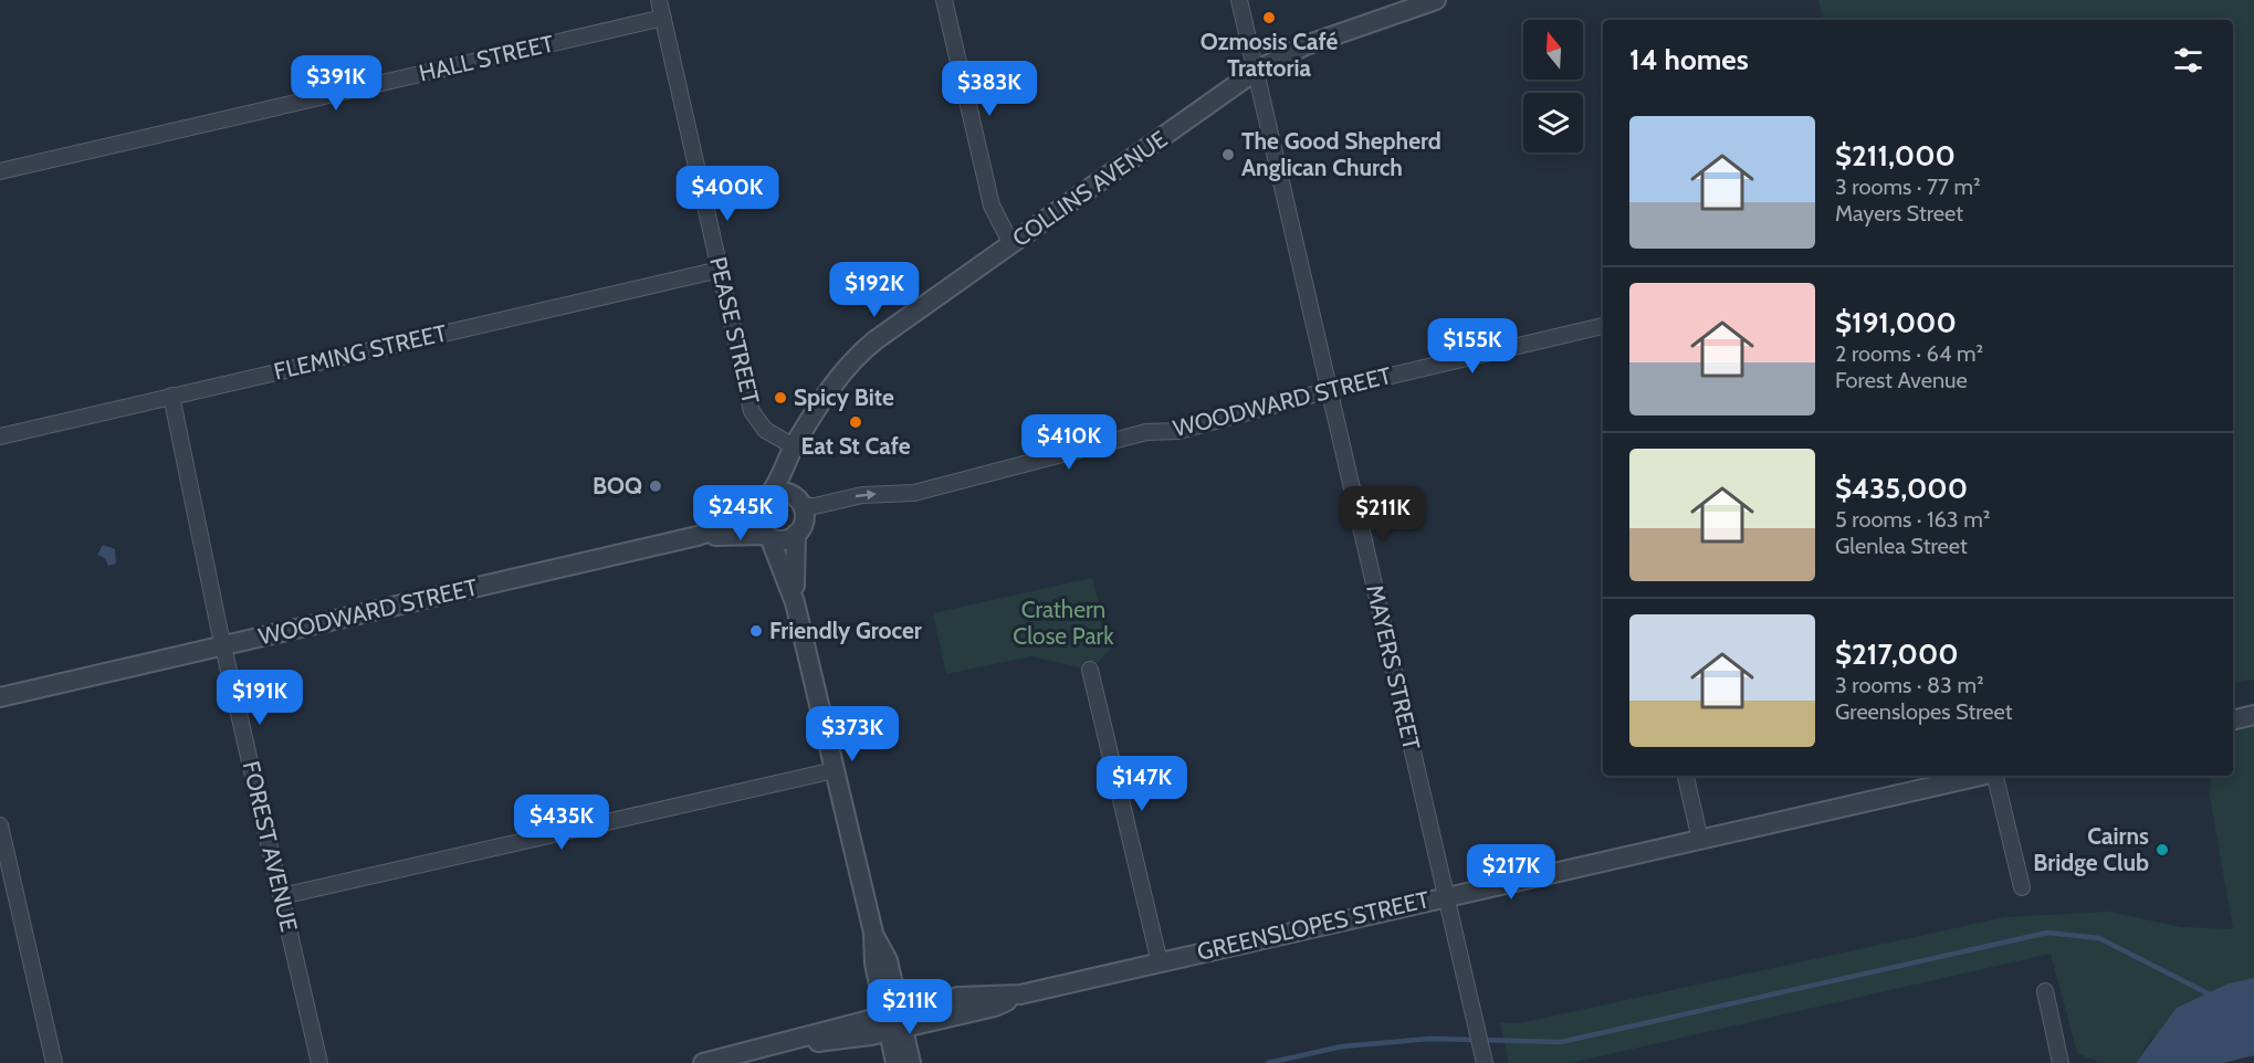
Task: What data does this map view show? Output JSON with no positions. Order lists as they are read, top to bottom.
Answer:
{
  "streets": {
    "street": [
      "HALL STREET",
      "COLLINS AVENUE",
      "PEASE STREET",
      "FLEMING STREET",
      "WOODWARD STREET",
      "MAYERS STREET",
      "FOREST AVENUE",
      "GREENSLOPES STREET"
    ]
  },
  "crossings": [
    ["HALL STREET", "PEASE STREET"],
    ["COLLINS AVENUE", "PEASE STREET"],
    ["COLLINS AVENUE", "WOODWARD STREET"],
    ["COLLINS AVENUE", "MAYERS STREET"],
    ["PEASE STREET", "FLEMING STREET"],
    ["FLEMING STREET", "FOREST AVENUE"],
    ["WOODWARD STREET", "MAYERS STREET"],
    ["WOODWARD STREET", "FOREST AVENUE"],
    ["MAYERS STREET", "GREENSLOPES STREET"]
  ],
  "parks": ["Crathern Close Park"],
  "places": [
    "Ozmosis Café Trattoria",
    "The Good Shepherd Anglican Church",
    "Spicy Bite",
    "Eat St Cafe",
    "BOQ",
    "Friendly Grocer",
    "Cairns Bridge Club"
  ],
  "north": "top",
  "page": {
    "heading": "14 homes",
    "price": [
      "$391K",
      "$383K",
      "$400K",
      "$192K",
      "$155K",
      "$410K",
      "$245K",
      "$211K",
      "$191K",
      "$373K",
      "$147K",
      "$435K",
      "$217K",
      "$211K"
    ],
    "list": [
      {
        "name": "$211,000",
        "note": "3 rooms · 77 m² · Mayers Street"
      },
      {
        "name": "$191,000",
        "note": "2 rooms · 64 m² · Forest Avenue"
      },
      {
        "name": "$435,000",
        "note": "5 rooms · 163 m² · Glenlea Street"
      },
      {
        "name": "$217,000",
        "note": "3 rooms · 83 m² · Greenslopes Street"
      }
    ]
  }
}
